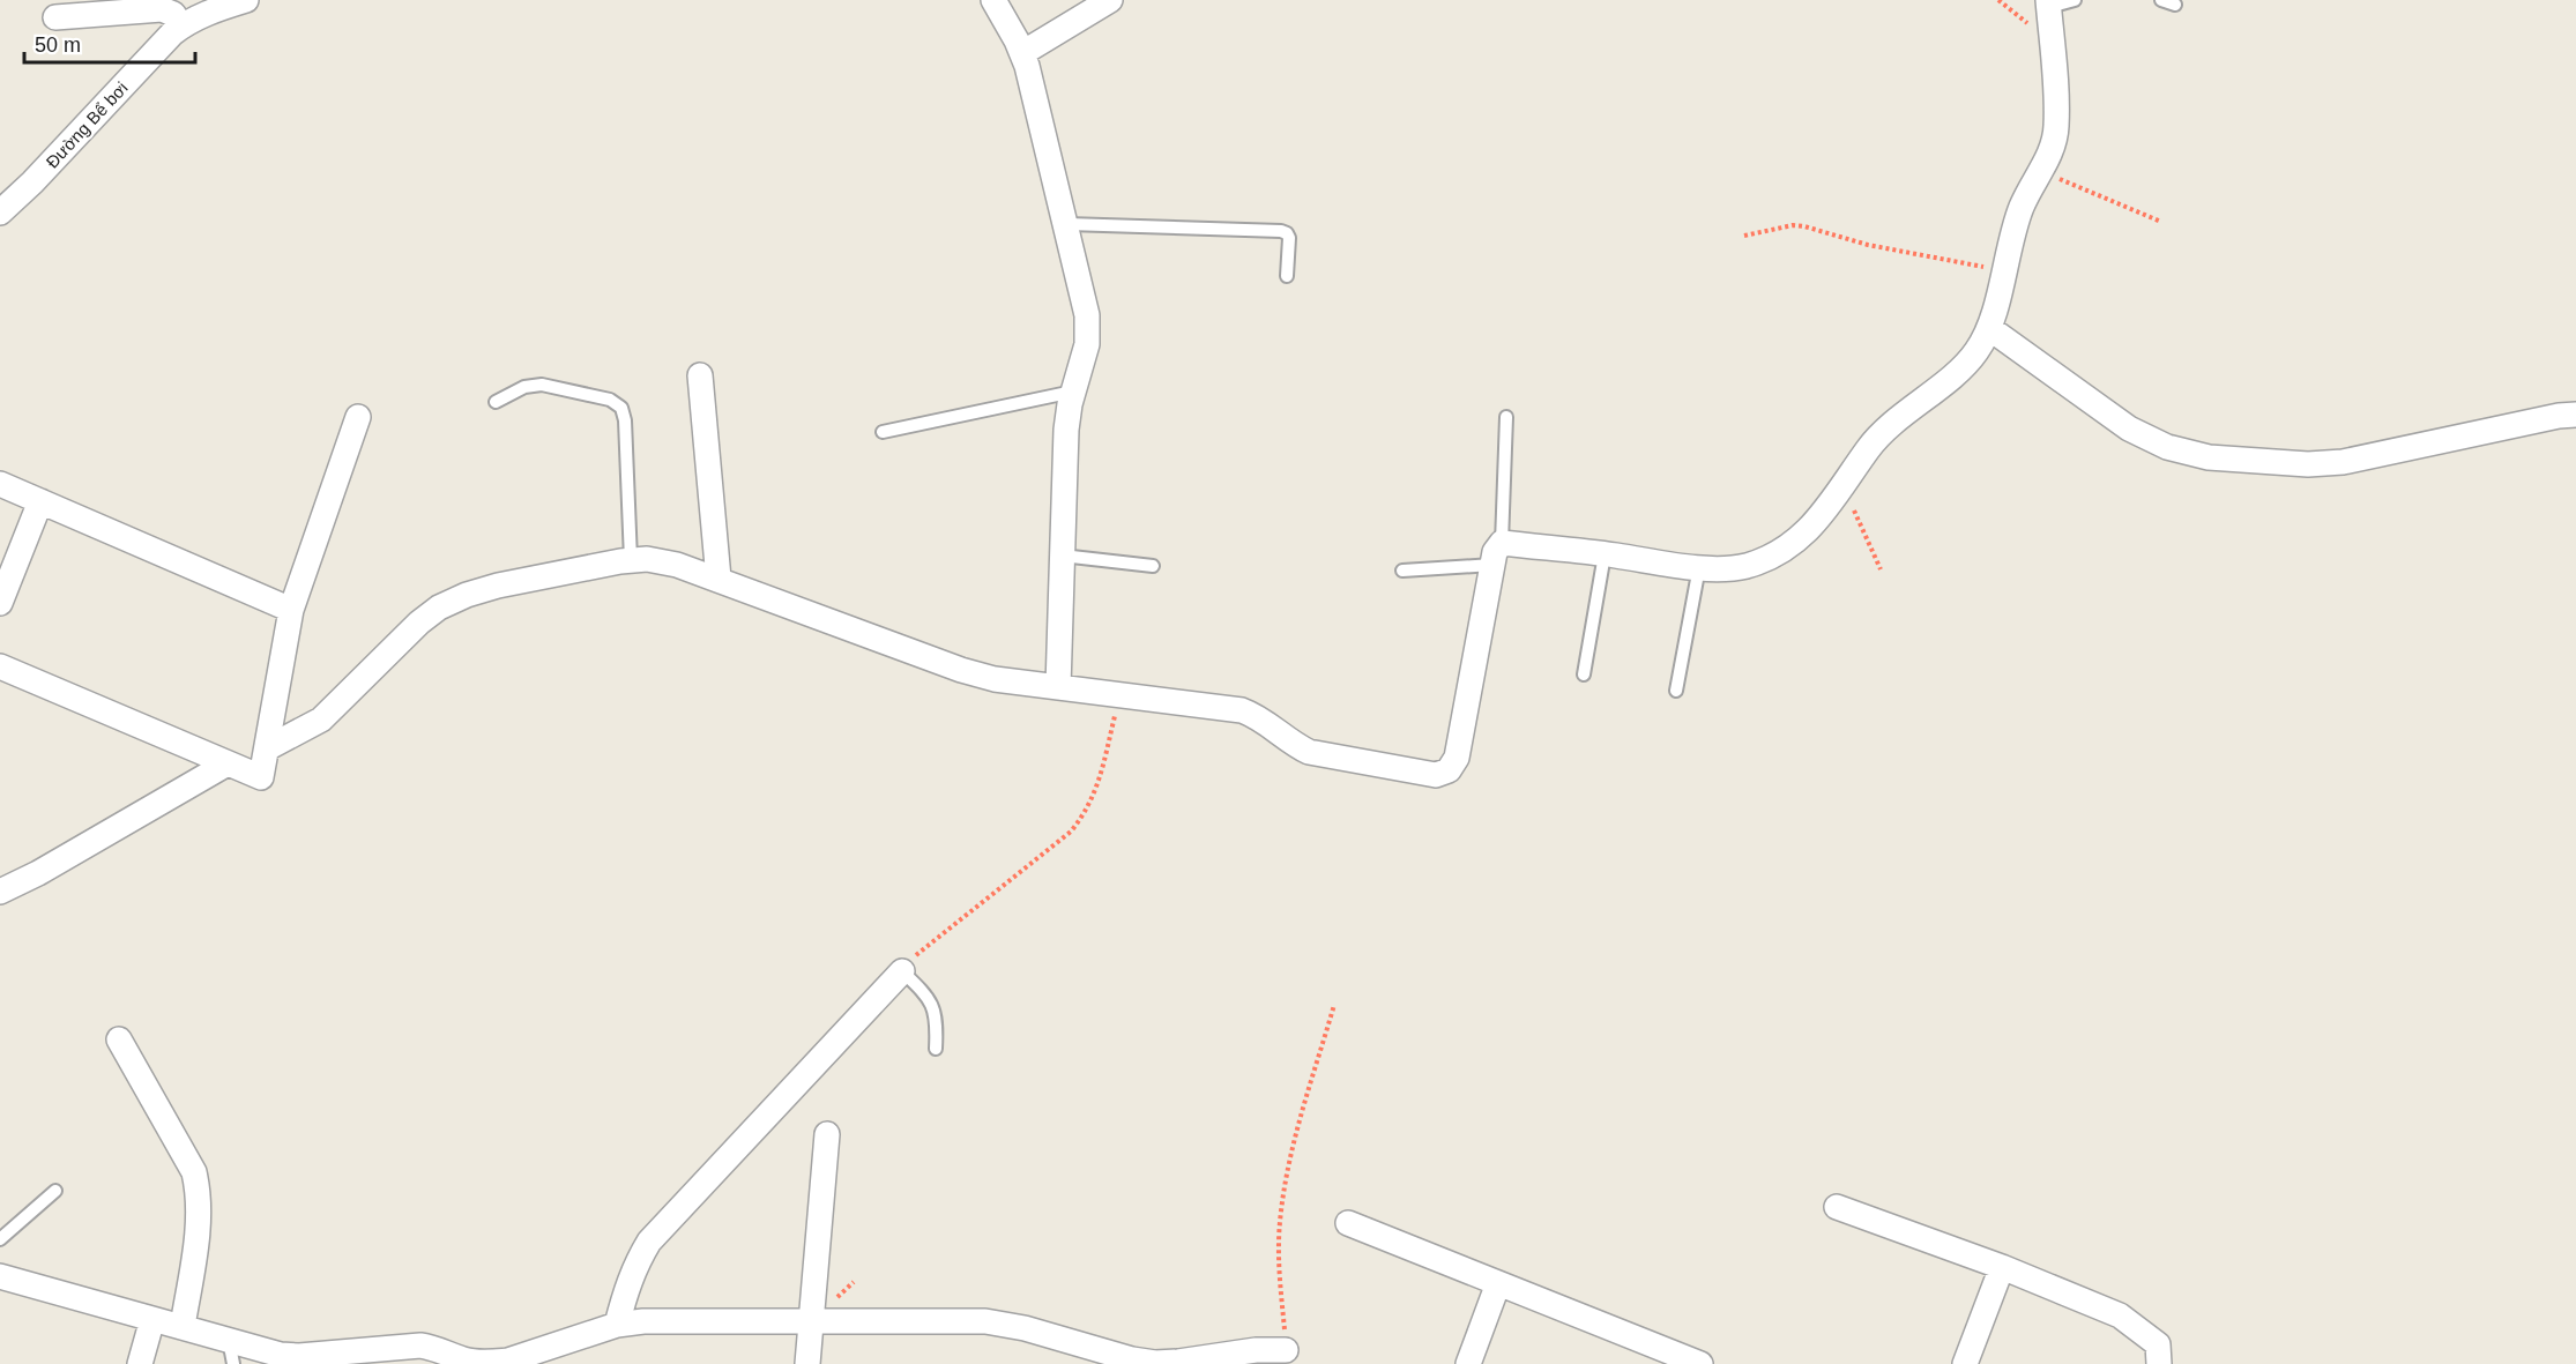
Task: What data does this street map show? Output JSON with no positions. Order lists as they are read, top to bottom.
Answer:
{
  "streets": {
    "street": ["Đường Bể bơi"]
  },
  "scale_bar": "50 m"
}
